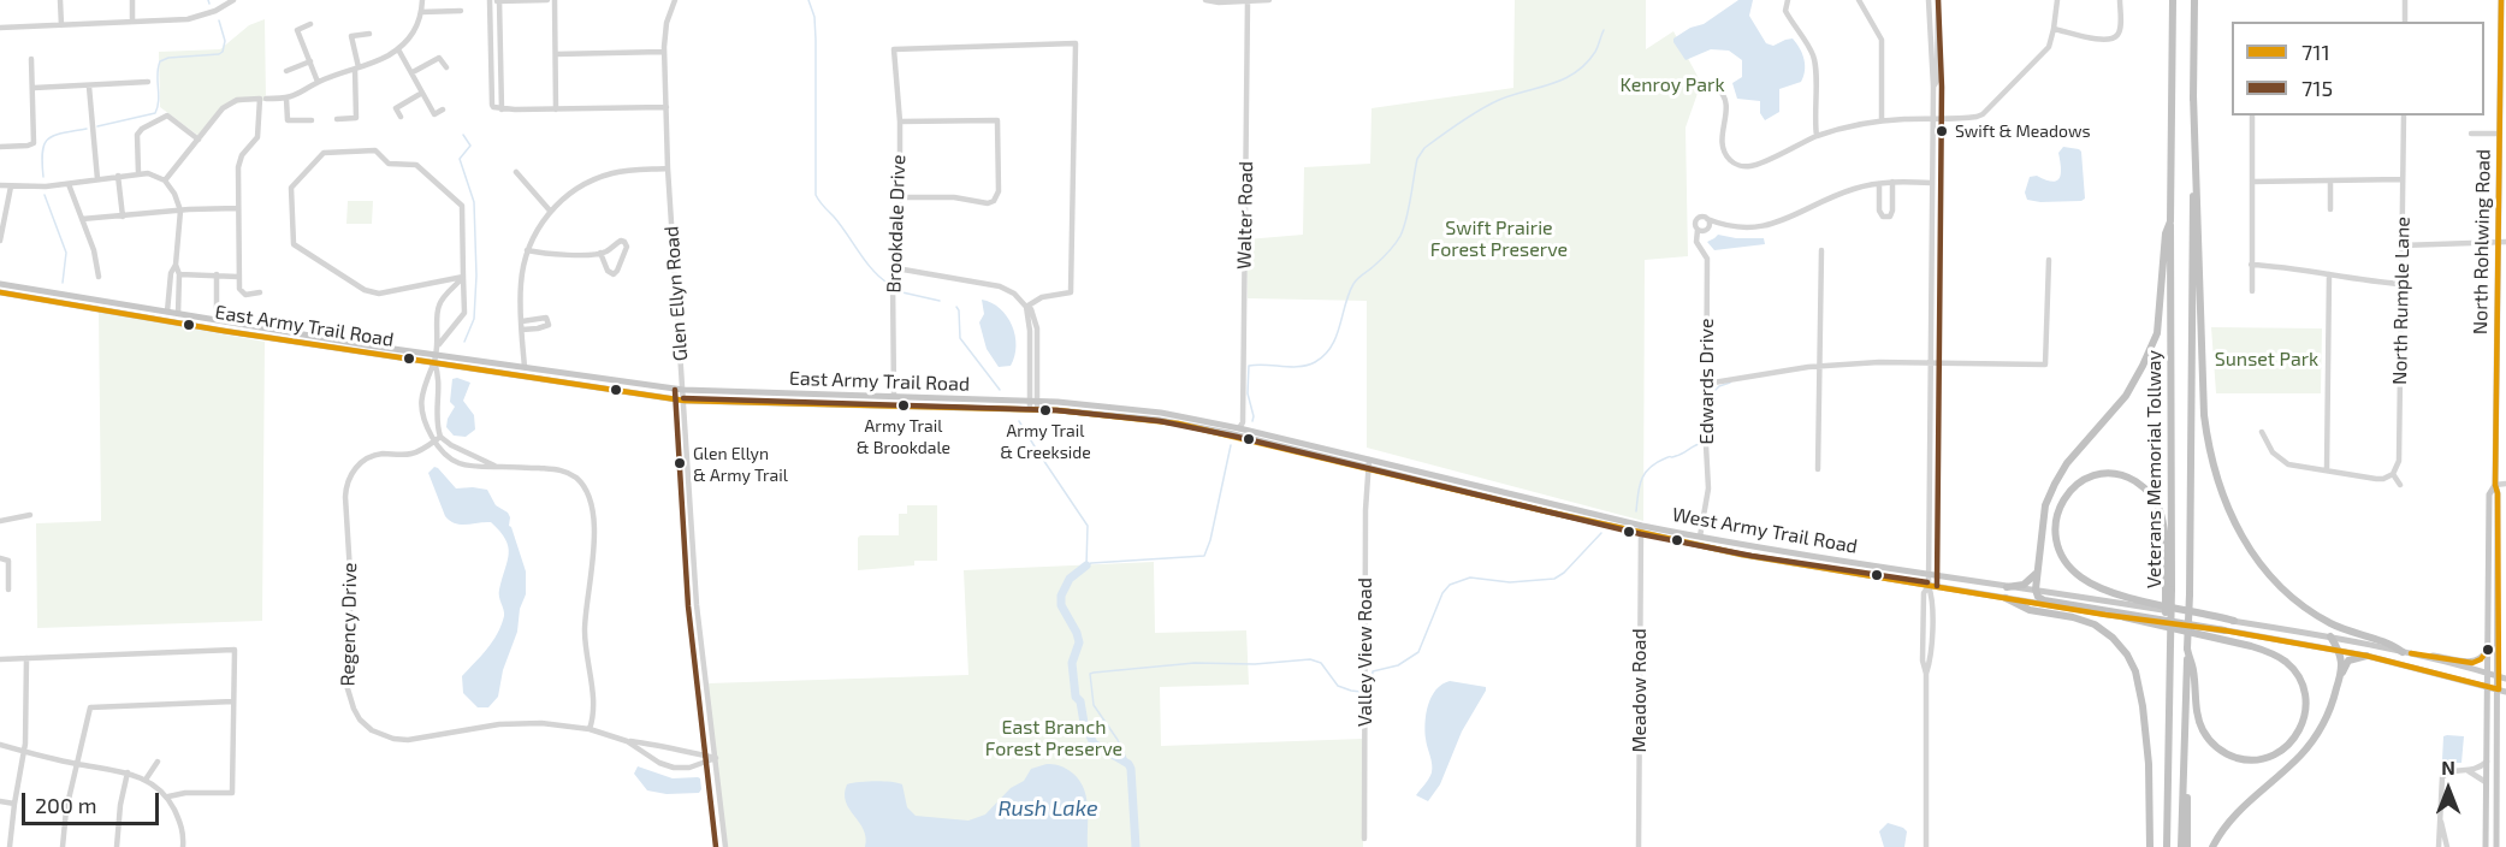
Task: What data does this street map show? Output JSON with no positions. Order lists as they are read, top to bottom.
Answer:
{
  "streets": {
    "highway": ["Veterans Memorial Tollway"],
    "main road": ["North Rohlwing Road", "East Army Trail Road", "West Army Trail Road"],
    "street": [
      "Walter Road",
      "Brookdale Drive",
      "Glen Ellyn Road",
      "North Rumple Lane",
      "Edwards Drive",
      "Regency Drive",
      "Valley View Road",
      "Meadow Road"
    ]
  },
  "crossings": [
    ["Walter Road", "West Army Trail Road"],
    ["Brookdale Drive", "East Army Trail Road"],
    ["North Rohlwing Road", "West Army Trail Road"],
    ["Glen Ellyn Road", "East Army Trail Road"],
    ["Glen Ellyn Road", "Regency Drive"],
    ["East Army Trail Road", "West Army Trail Road"],
    ["Edwards Drive", "West Army Trail Road"],
    ["West Army Trail Road", "Valley View Road"],
    ["West Army Trail Road", "Meadow Road"]
  ],
  "water": ["Rush Lake"],
  "parks": [
    "Kenroy Park",
    "Swift Prairie Forest Preserve",
    "Sunset Park",
    "East Branch Forest Preserve"
  ],
  "places": [
    "Swift & Meadows",
    "Army Trail & Brookdale",
    "Army Trail & Creekside",
    "Glen Ellyn & Army Trail"
  ],
  "lines": ["transit line 711", "transit line 715"],
  "legend": ["711", "715"],
  "scale_bar": "200 m",
  "north": "top"
}
